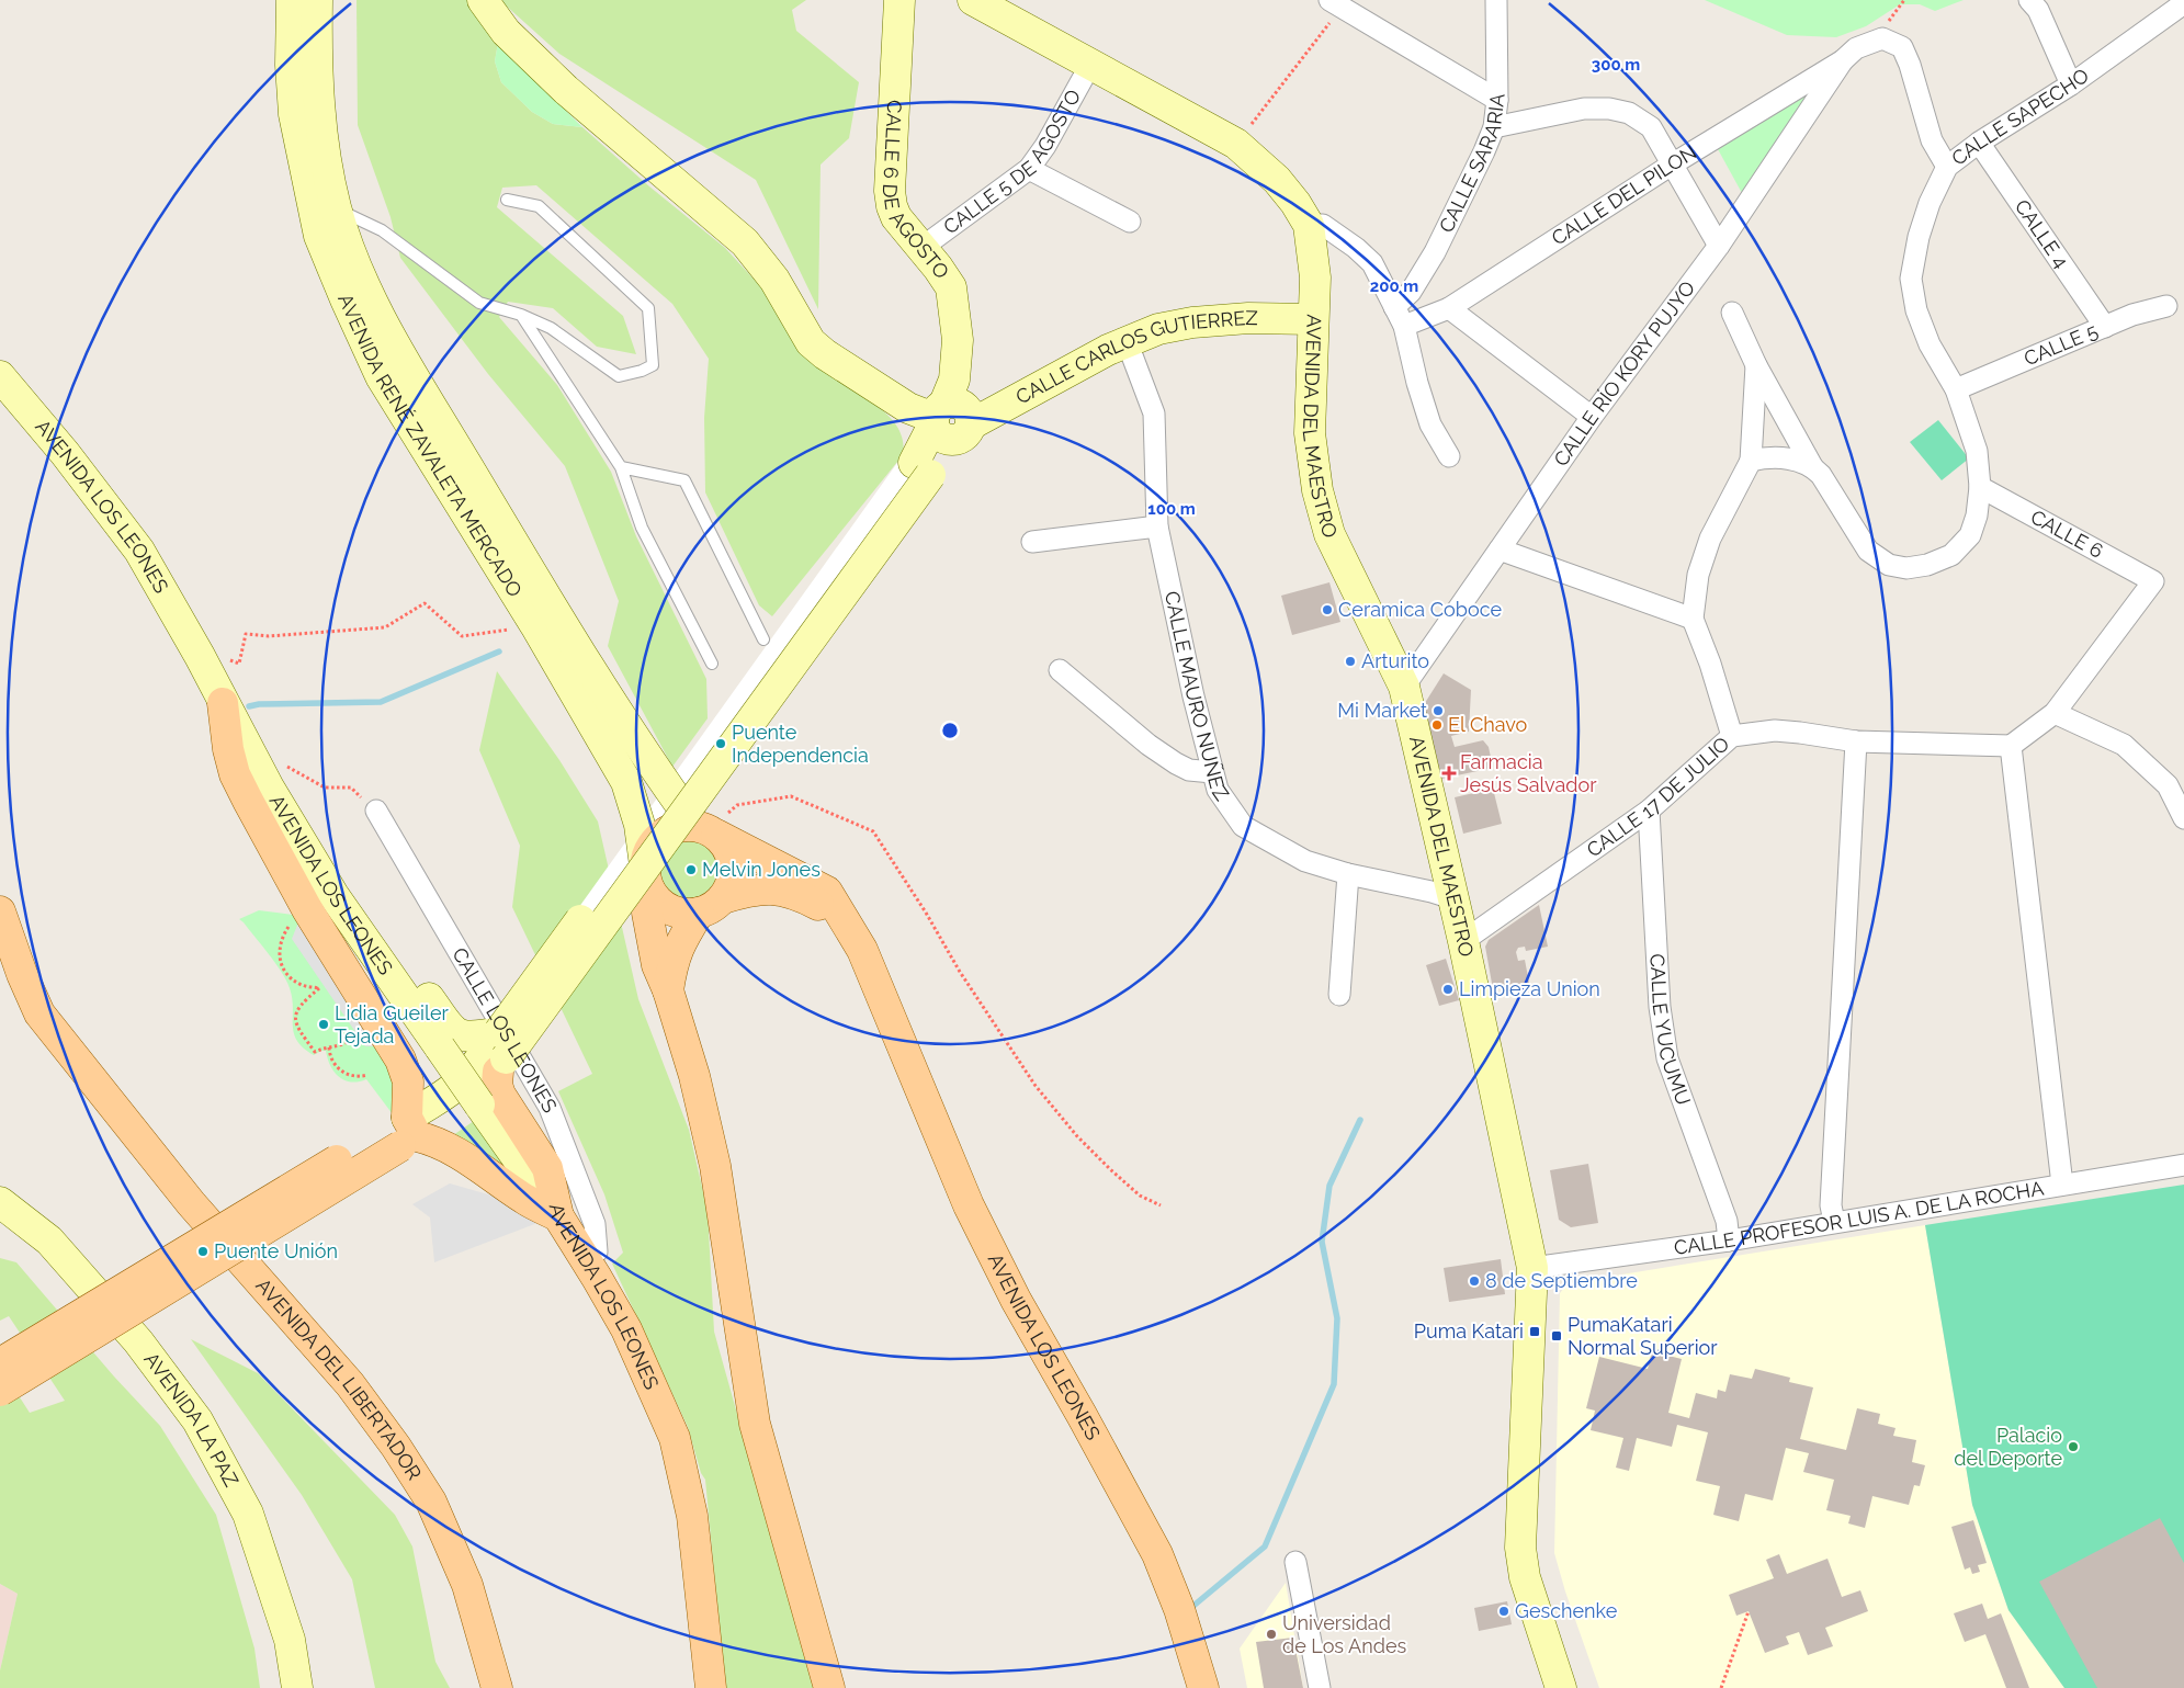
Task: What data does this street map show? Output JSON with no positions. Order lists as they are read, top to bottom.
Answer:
{
  "streets": {
    "main road": [
      "CALLE 6 DE AGOSTO",
      "CALLE CARLOS GUTIERREZ",
      "AVENIDA DEL MAESTRO",
      "AVENIDA RENÉ ZAVALETA MERCADO",
      "AVENIDA LOS LEONES",
      "AVENIDA DEL LIBERTADOR",
      "AVENIDA LA PAZ"
    ],
    "street": [
      "CALLE SAPECHO",
      "CALLE 5 DE AGOSTO",
      "CALLE SARARIA",
      "CALLE DEL PILON",
      "CALLE 4",
      "CALLE 5",
      "CALLE RÍO KORY PUJYO",
      "CALLE 6",
      "CALLE MAURO NUÑEZ",
      "CALLE 17 DE JULIO",
      "CALLE YUCUMU",
      "CALLE LOS LEONES",
      "CALLE PROFESOR LUIS A. DE LA ROCHA"
    ]
  },
  "crossings": [
    ["CALLE SAPECHO", "CALLE DEL PILON"],
    ["CALLE SAPECHO", "CALLE 4"],
    ["CALLE SAPECHO", "CALLE 5"],
    ["CALLE SAPECHO", "CALLE 6"],
    ["CALLE 5 DE AGOSTO", "CALLE 6 DE AGOSTO"],
    ["CALLE 5 DE AGOSTO", "AVENIDA DEL MAESTRO"],
    ["CALLE 6 DE AGOSTO", "CALLE CARLOS GUTIERREZ"],
    ["CALLE DEL PILON", "CALLE RÍO KORY PUJYO"],
    ["CALLE 4", "CALLE 5"],
    ["CALLE CARLOS GUTIERREZ", "AVENIDA DEL MAESTRO"],
    ["CALLE CARLOS GUTIERREZ", "CALLE MAURO NUÑEZ"],
    ["CALLE RÍO KORY PUJYO", "AVENIDA DEL MAESTRO"],
    ["AVENIDA DEL MAESTRO", "CALLE MAURO NUÑEZ"],
    ["AVENIDA DEL MAESTRO", "CALLE 17 DE JULIO"],
    ["AVENIDA DEL MAESTRO", "CALLE PROFESOR LUIS A. DE LA ROCHA"],
    ["AVENIDA RENÉ ZAVALETA MERCADO", "AVENIDA LOS LEONES"],
    ["AVENIDA LOS LEONES", "CALLE LOS LEONES"],
    ["CALLE 17 DE JULIO", "CALLE YUCUMU"],
    ["CALLE YUCUMU", "CALLE PROFESOR LUIS A. DE LA ROCHA"]
  ],
  "places": {
    "other": [
      "Ceramica Coboce",
      "Arturito",
      "Mi Market",
      "El Chavo",
      "Puente Independencia",
      "Melvin Jones",
      "Limpieza Union",
      "Lidia Gueiler Tejada",
      "Puente Unión",
      "8 de Septiembre",
      "Palacio del Deporte",
      "Geschenke",
      "Universidad de Los Andes"
    ],
    "health": ["Farmacia Jesús Salvador"],
    "transit": ["Puma Katari", "PumaKatari Normal Superior"]
  },
  "rings": ["300 m", "200 m", "100 m"]
}
